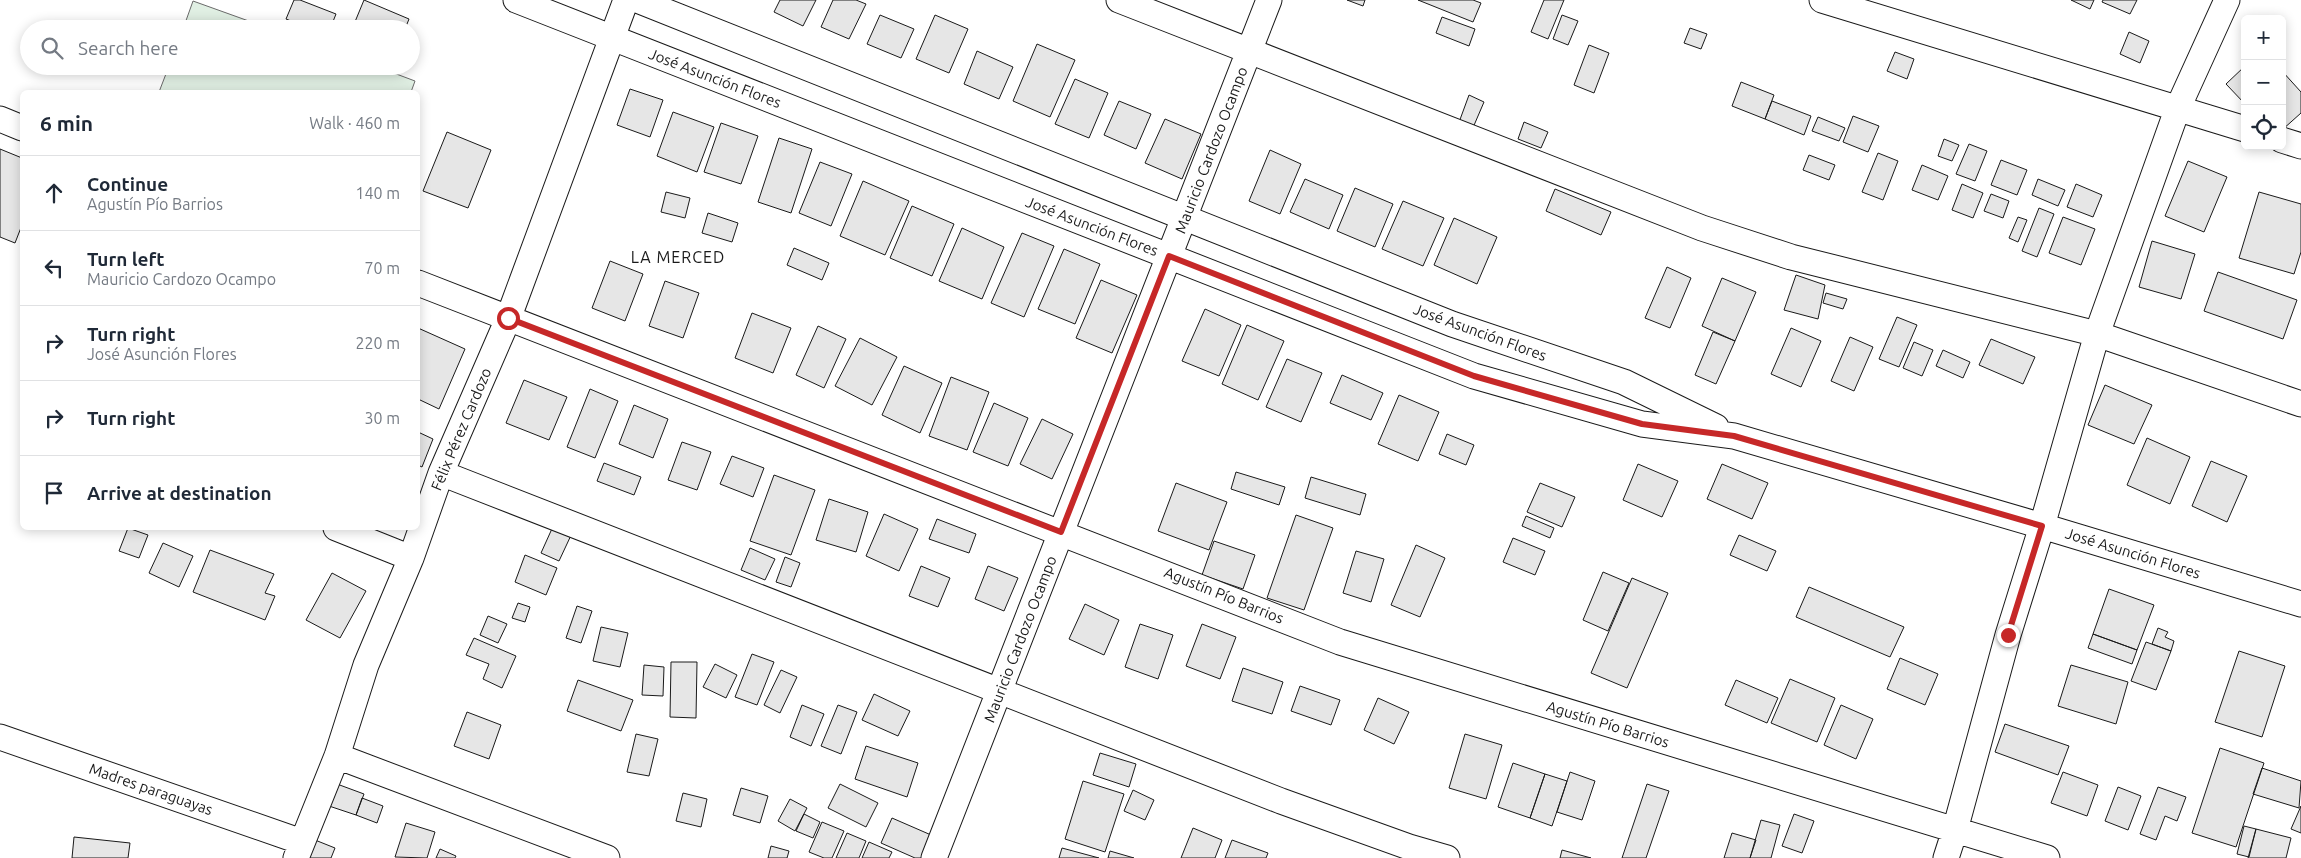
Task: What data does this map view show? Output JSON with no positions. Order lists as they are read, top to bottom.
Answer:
{
  "streets": {
    "street": [
      "José Asunción Flores",
      "Mauricio Cardozo Ocampo",
      "Félix Pérez Cardozo",
      "Agustín Pío Barrios",
      "Madres paraguayas"
    ]
  },
  "crossings": [
    ["José Asunción Flores", "Mauricio Cardozo Ocampo"],
    ["José Asunción Flores", "Félix Pérez Cardozo"],
    ["Mauricio Cardozo Ocampo", "Agustín Pío Barrios"],
    ["Félix Pérez Cardozo", "Agustín Pío Barrios"],
    ["Félix Pérez Cardozo", "Madres paraguayas"]
  ],
  "districts": ["LA MERCED"],
  "page": {
    "map_buttons": ["+", "−"],
    "search": "Search here",
    "heading": ["6 min", "Walk · 460 m"],
    "list": [
      ["Continue", "Agustín Pío Barrios", "140 m"],
      ["Turn left", "Mauricio Cardozo Ocampo", "70 m"],
      ["Turn right", "José Asunción Flores", "220 m"],
      ["Turn right", "30 m"],
      "Arrive at destination"
    ]
  }
}
